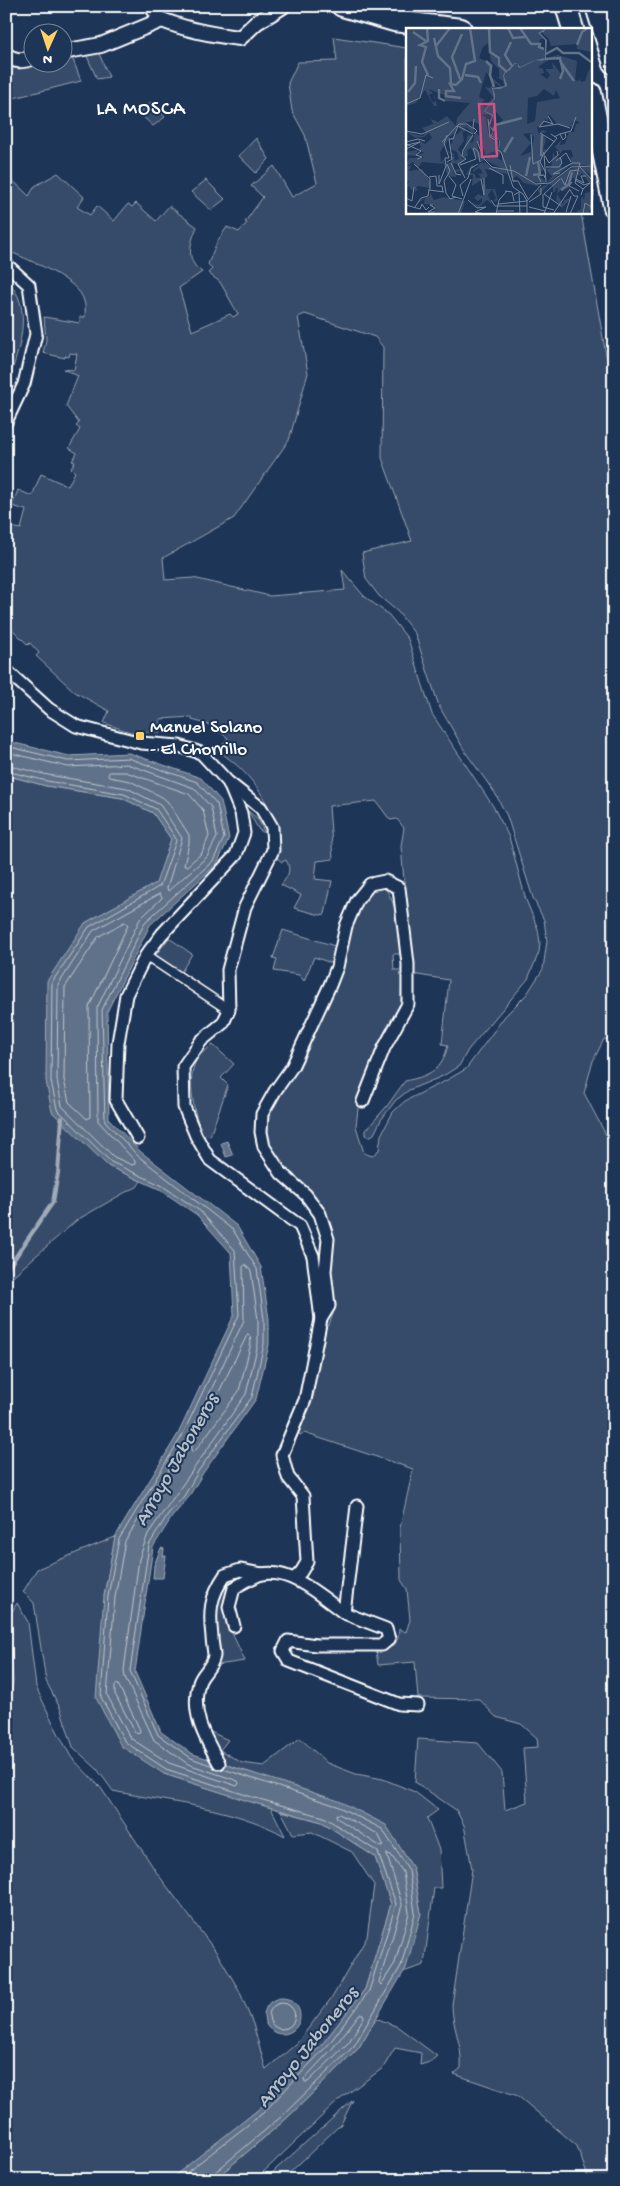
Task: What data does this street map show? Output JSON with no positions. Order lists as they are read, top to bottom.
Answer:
{
  "districts": ["LA MOSCA"],
  "water": ["Arroyo Jaboneros"],
  "places": {
    "transit": ["Manuel Solano - El Chorrillo"]
  },
  "north": "bottom"
}
